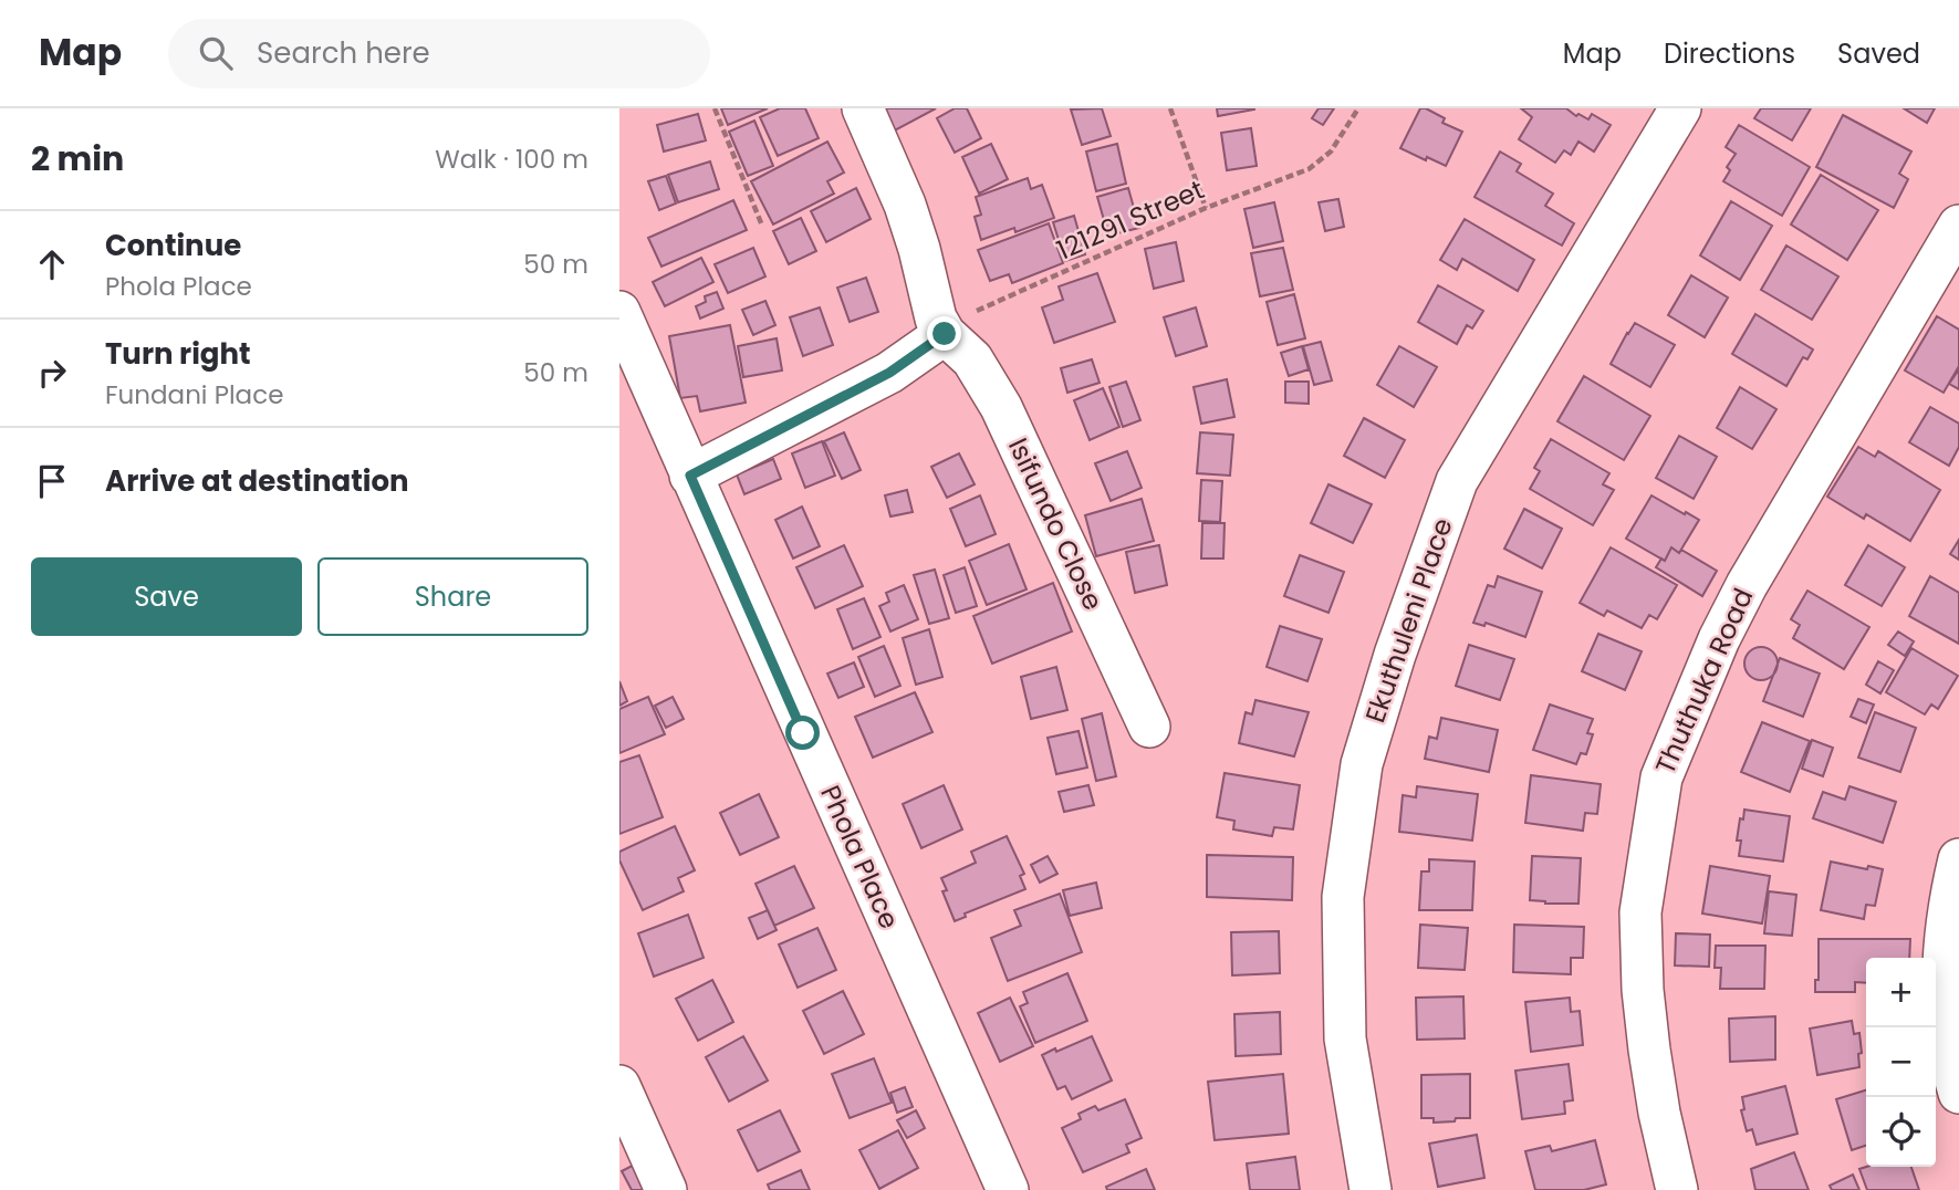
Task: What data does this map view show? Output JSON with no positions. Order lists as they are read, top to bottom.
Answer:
{
  "streets": {
    "street": [
      "Isifundo Close",
      "Ekuthuleni Place",
      "Thuthuka Road",
      "Phola Place"
    ],
    "path": ["121291 Street"]
  },
  "crossings": [
    ["121291 Street", "Isifundo Close"]
  ],
  "page": {
    "header": "Map",
    "search": "Search here",
    "nav": ["Map", "Directions", "Saved"],
    "heading": ["2 min", "Walk · 100 m"],
    "list": [
      ["Continue", "Phola Place", "50 m"],
      ["Turn right", "Fundani Place", "50 m"],
      "Arrive at destination"
    ],
    "buttons": ["Save", "Share"],
    "map_buttons": ["+", "−"]
  }
}
